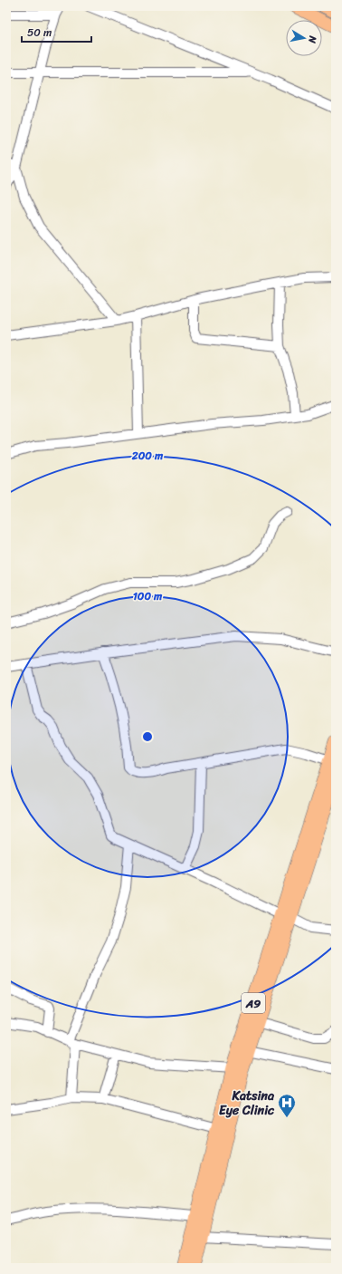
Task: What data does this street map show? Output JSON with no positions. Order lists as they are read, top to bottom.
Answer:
{
  "streets": {
    "highway": ["A9"]
  },
  "places": {
    "hospital": ["Katsina Eye Clinic"]
  },
  "scale_bar": "50 m",
  "north": "right",
  "rings": ["200 m", "100 m"]
}
